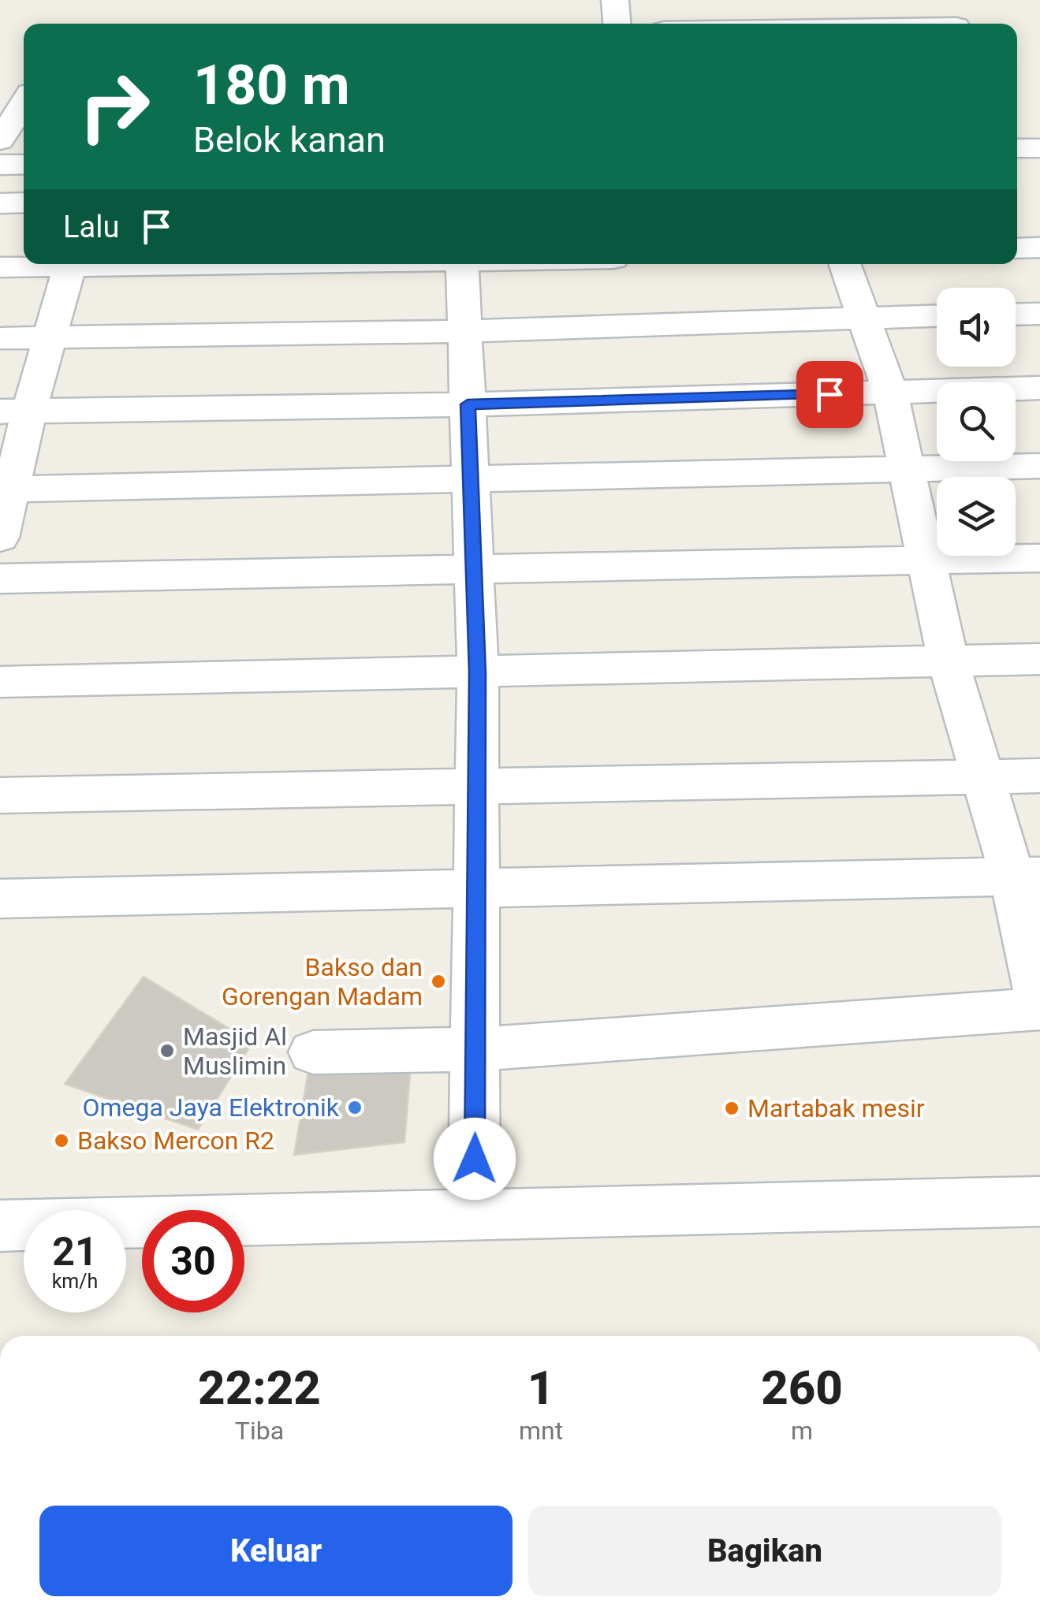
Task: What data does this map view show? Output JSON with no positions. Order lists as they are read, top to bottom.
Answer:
{
  "places": [
    "Bakso dan Gorengan Madam",
    "Masjid Al Muslimin",
    "Omega Jaya Elektronik",
    "Martabak mesir",
    "Bakso Mercon R2"
  ],
  "page": {
    "turn": ["180 m", "Belok kanan"],
    "then": "Lalu",
    "speed": "21 km/h",
    "limit": "30",
    "eta": [
      "22:22",
      "Tiba",
      "1",
      "mnt",
      "260",
      "m"
    ],
    "buttons": ["Keluar", "Bagikan"]
  }
}
